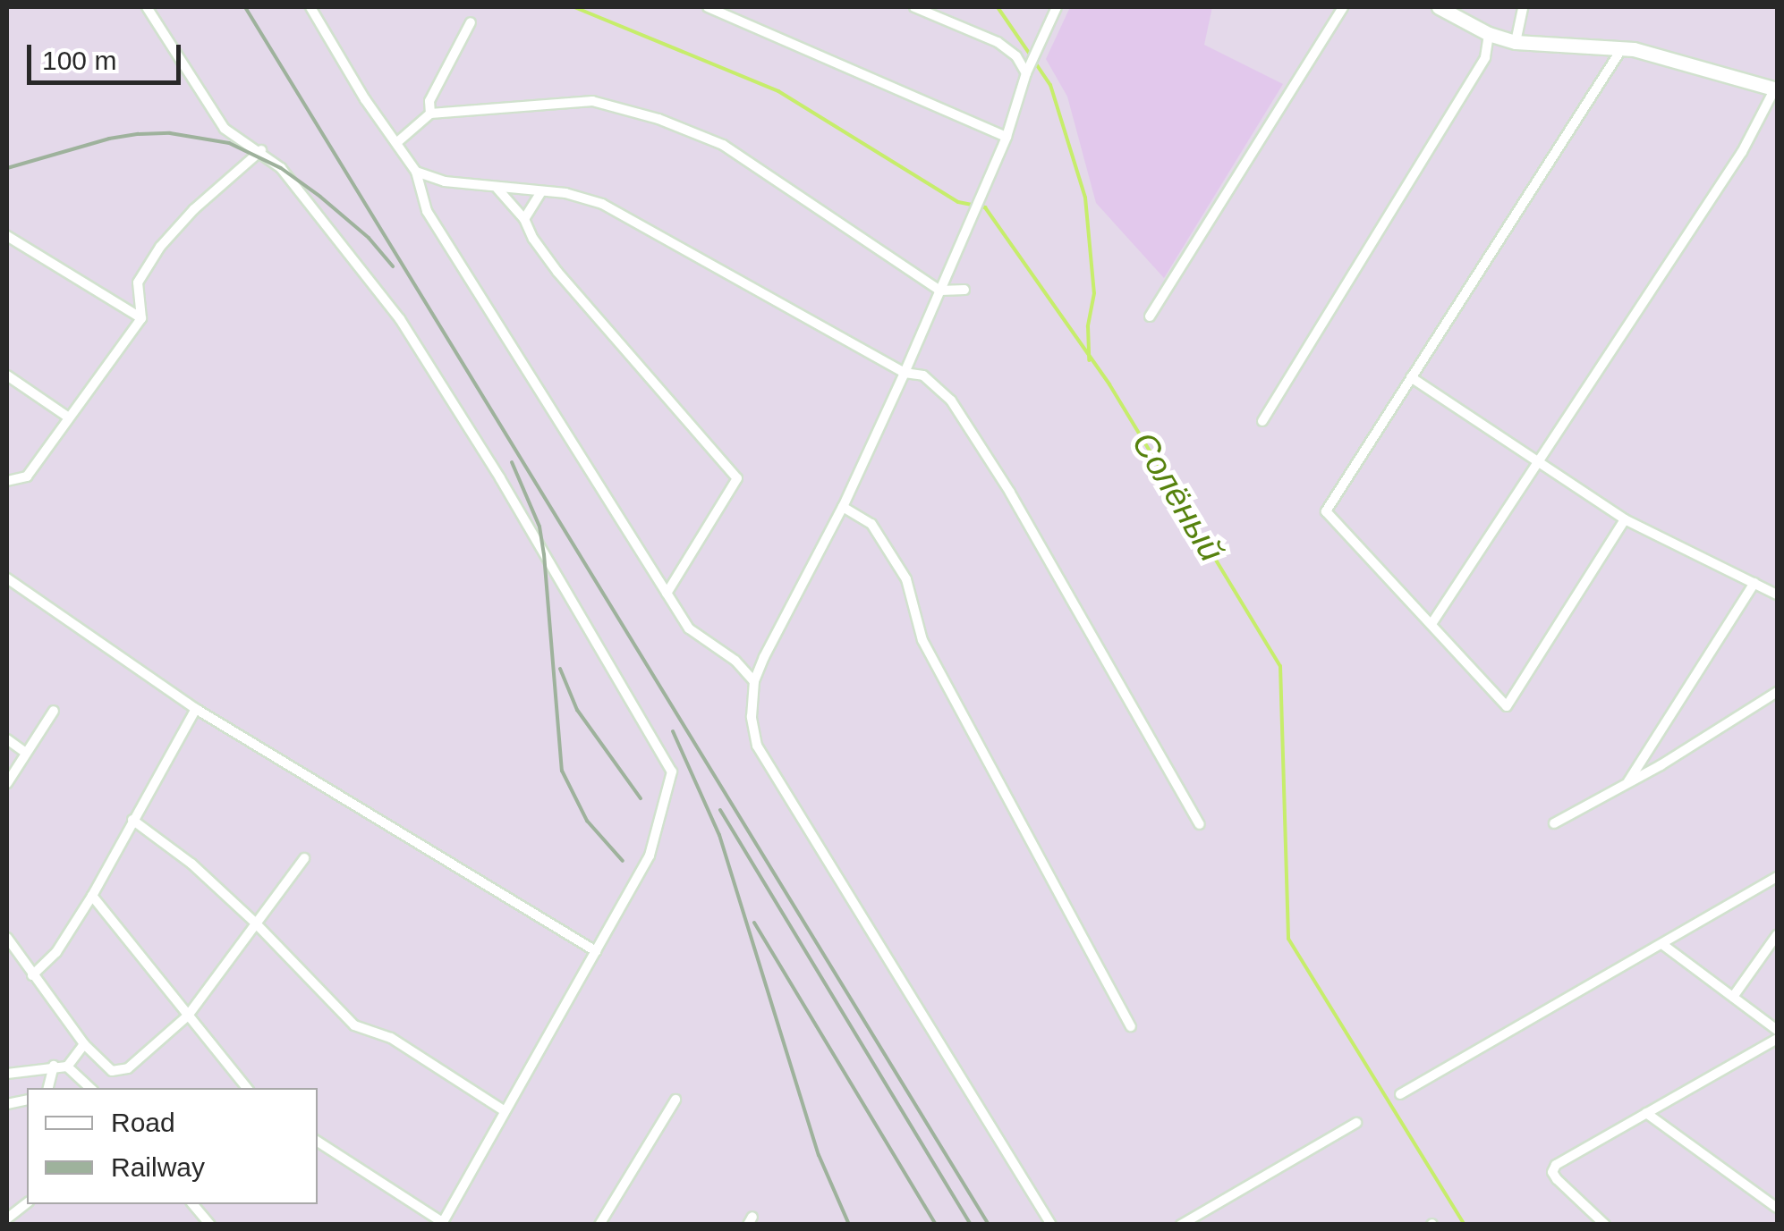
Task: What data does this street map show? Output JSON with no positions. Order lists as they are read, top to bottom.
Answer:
{
  "water": ["Солёный"],
  "legend": ["Road", "Railway"],
  "scale_bar": "100 m"
}
